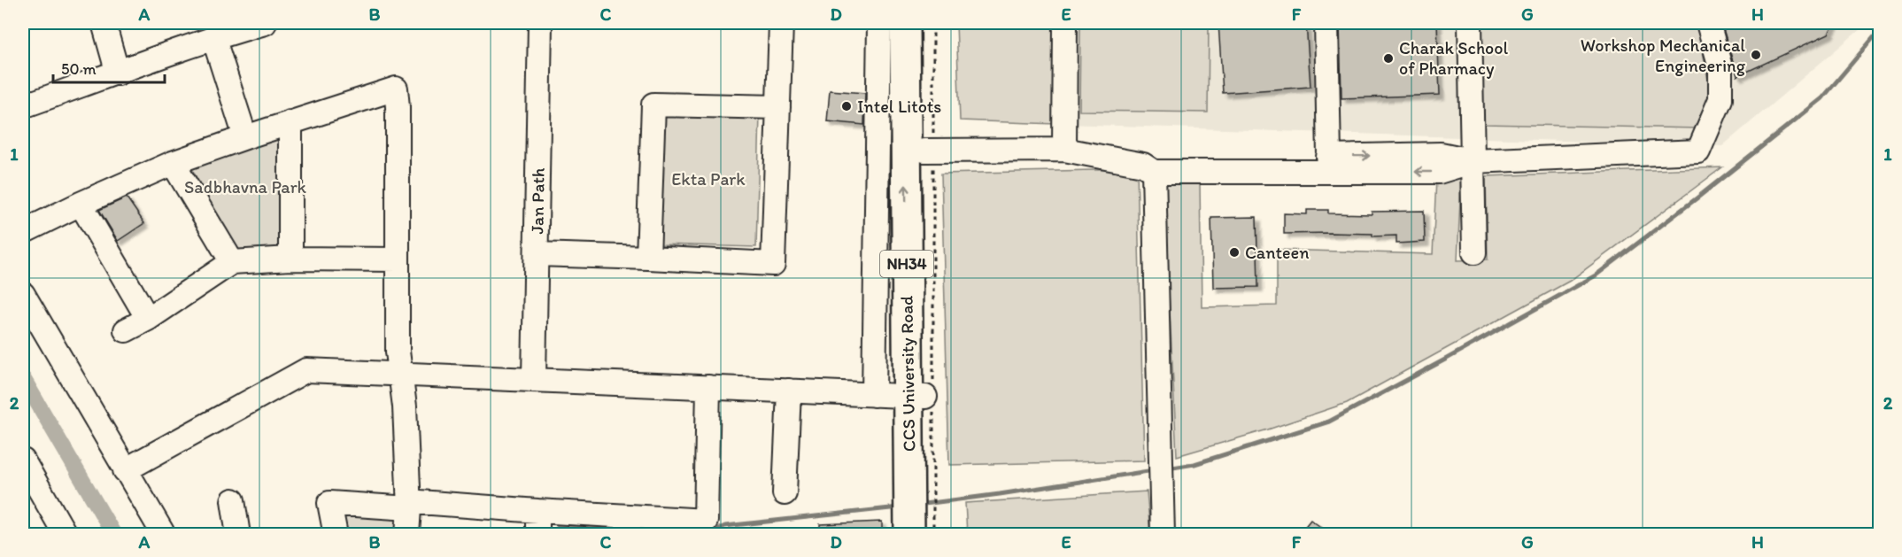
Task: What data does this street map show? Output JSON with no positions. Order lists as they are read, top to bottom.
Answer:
{
  "streets": {
    "highway": ["NH34", "CCS University Road"],
    "street": ["Jan Path"]
  },
  "parks": ["Ekta Park", "Sadbhavna Park"],
  "places": [
    "Workshop Mechanical Engineering",
    "Charak School of Pharmacy",
    "Intel Litots",
    "Canteen"
  ],
  "scale_bar": "50 m",
  "grid": {
    "columns": [
      "A",
      "B",
      "C",
      "D",
      "E",
      "F",
      "G",
      "H"
    ],
    "rows": ["1", "2"]
  }
}
